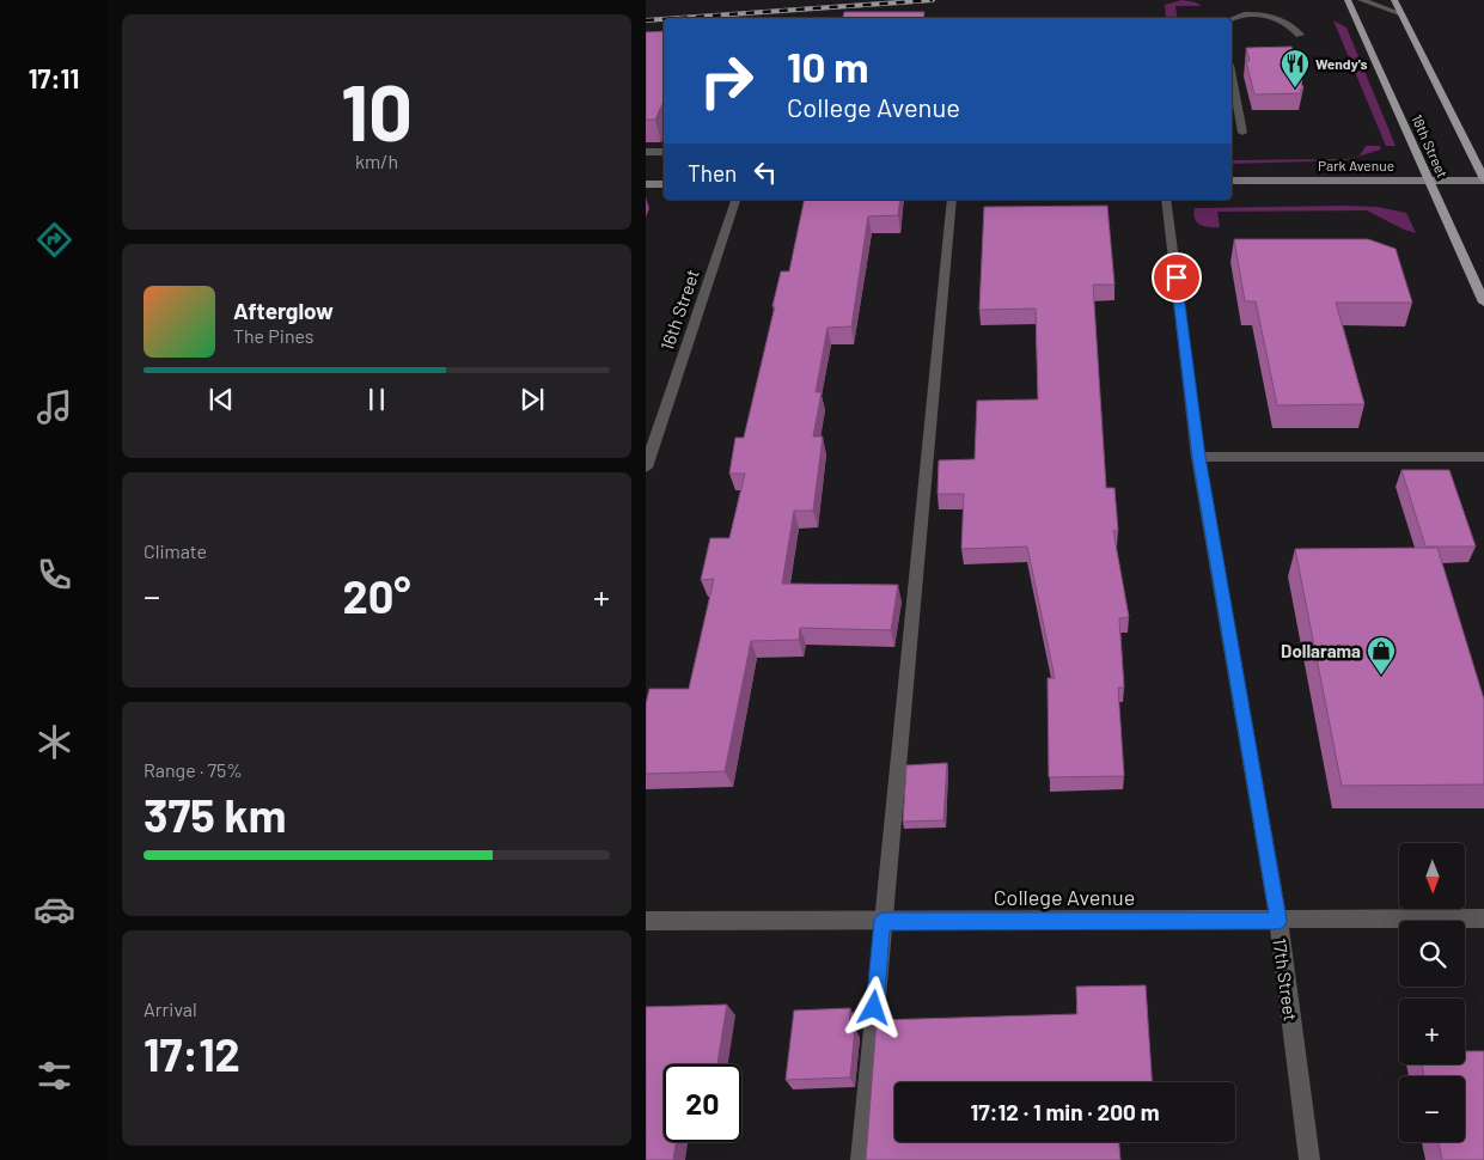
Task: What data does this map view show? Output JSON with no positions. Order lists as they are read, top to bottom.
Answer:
{
  "streets": {
    "main road": ["18th Street"],
    "street": [
      "Park Avenue",
      "16th Street",
      "College Avenue",
      "17th Street"
    ]
  },
  "crossings": [
    ["18th Street", "Park Avenue"],
    ["College Avenue", "17th Street"]
  ],
  "places": {
    "restaurant": ["Wendy's"],
    "shop": ["Dollarama"]
  },
  "north": "bottom",
  "page": {
    "tabs": "17:11",
    "tile": [
      ["10", "km/h"],
      "Climate",
      ["Range · 75%", "375 km"],
      ["Arrival", "17:12"]
    ],
    "turn": ["10 m", "College Avenue"],
    "then": "Then",
    "song": ["Afterglow", "The Pines"],
    "heat": ["−", "20°", "+"],
    "map_buttons": ["+", "−"],
    "limit": "20",
    "trip": "17:12 · 1 min · 200 m"
  }
}
